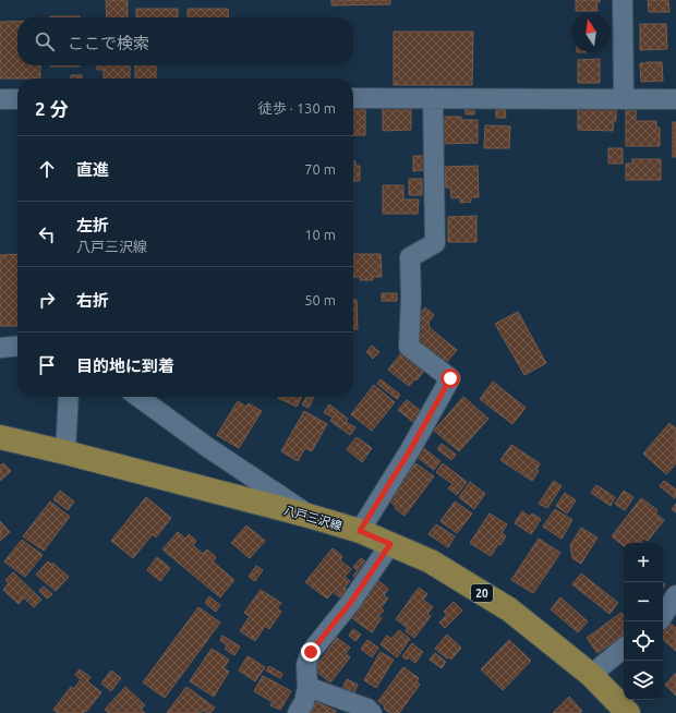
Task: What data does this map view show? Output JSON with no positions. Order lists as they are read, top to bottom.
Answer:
{
  "streets": {
    "main road": ["八戸三沢線", "20"]
  },
  "north": "top",
  "page": {
    "search": "ここで検索",
    "heading": ["2 分", "徒歩 · 130 m"],
    "list": [
      ["直進", "70 m"],
      ["左折", "八戸三沢線", "10 m"],
      ["右折", "50 m"],
      "目的地に到着"
    ],
    "map_buttons": ["+", "−"]
  }
}
